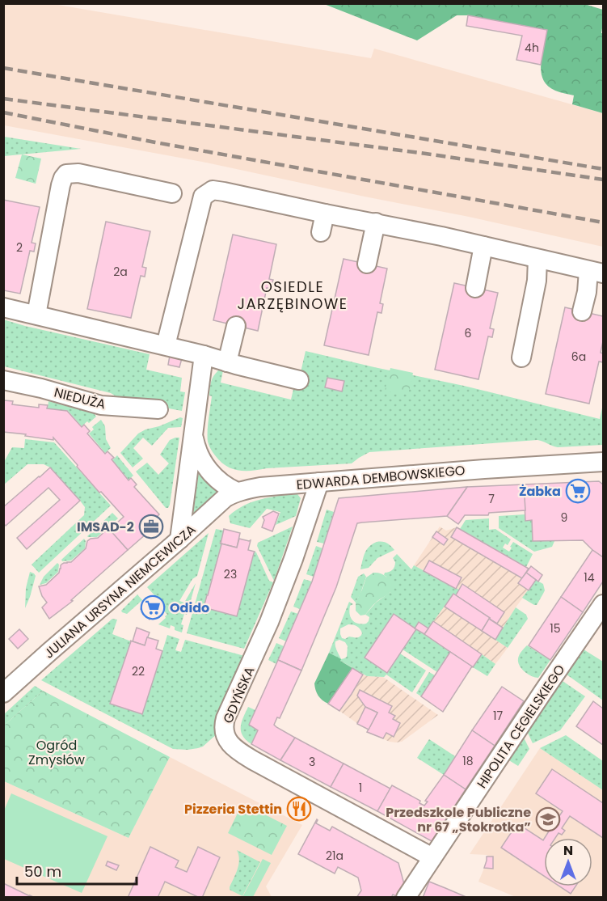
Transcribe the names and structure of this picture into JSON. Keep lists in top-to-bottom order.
{
  "streets": {
    "street": [
      "NIEDUŻA",
      "EDWARDA DEMBOWSKIEGO",
      "JULIANA URSYNA NIEMCEWICZA",
      "GDYŃSKA",
      "HIPOLITA CEGIELSKIEGO"
    ]
  },
  "crossings": [
    ["EDWARDA DEMBOWSKIEGO", "JULIANA URSYNA NIEMCEWICZA"],
    ["EDWARDA DEMBOWSKIEGO", "GDYŃSKA"],
    ["GDYŃSKA", "HIPOLITA CEGIELSKIEGO"]
  ],
  "districts": ["OSIEDLE JARZĘBINOWE"],
  "parks": ["Ogród Zmysłów"],
  "places": {
    "supermarket": ["Żabka", "Odido"],
    "office": ["IMSAD-2"],
    "restaurant": ["Pizzeria Stettin"],
    "school or university": ["Przedszkole Publiczne nr 67 „Stokrotka”"]
  },
  "house_numbers": [
    "4h",
    "2",
    "2a",
    "6",
    "6a",
    "7",
    "9",
    "23",
    "14",
    "15",
    "22",
    "17",
    "18",
    "3",
    "1",
    "21a"
  ],
  "scale_bar": "50 m",
  "north": "top"
}
